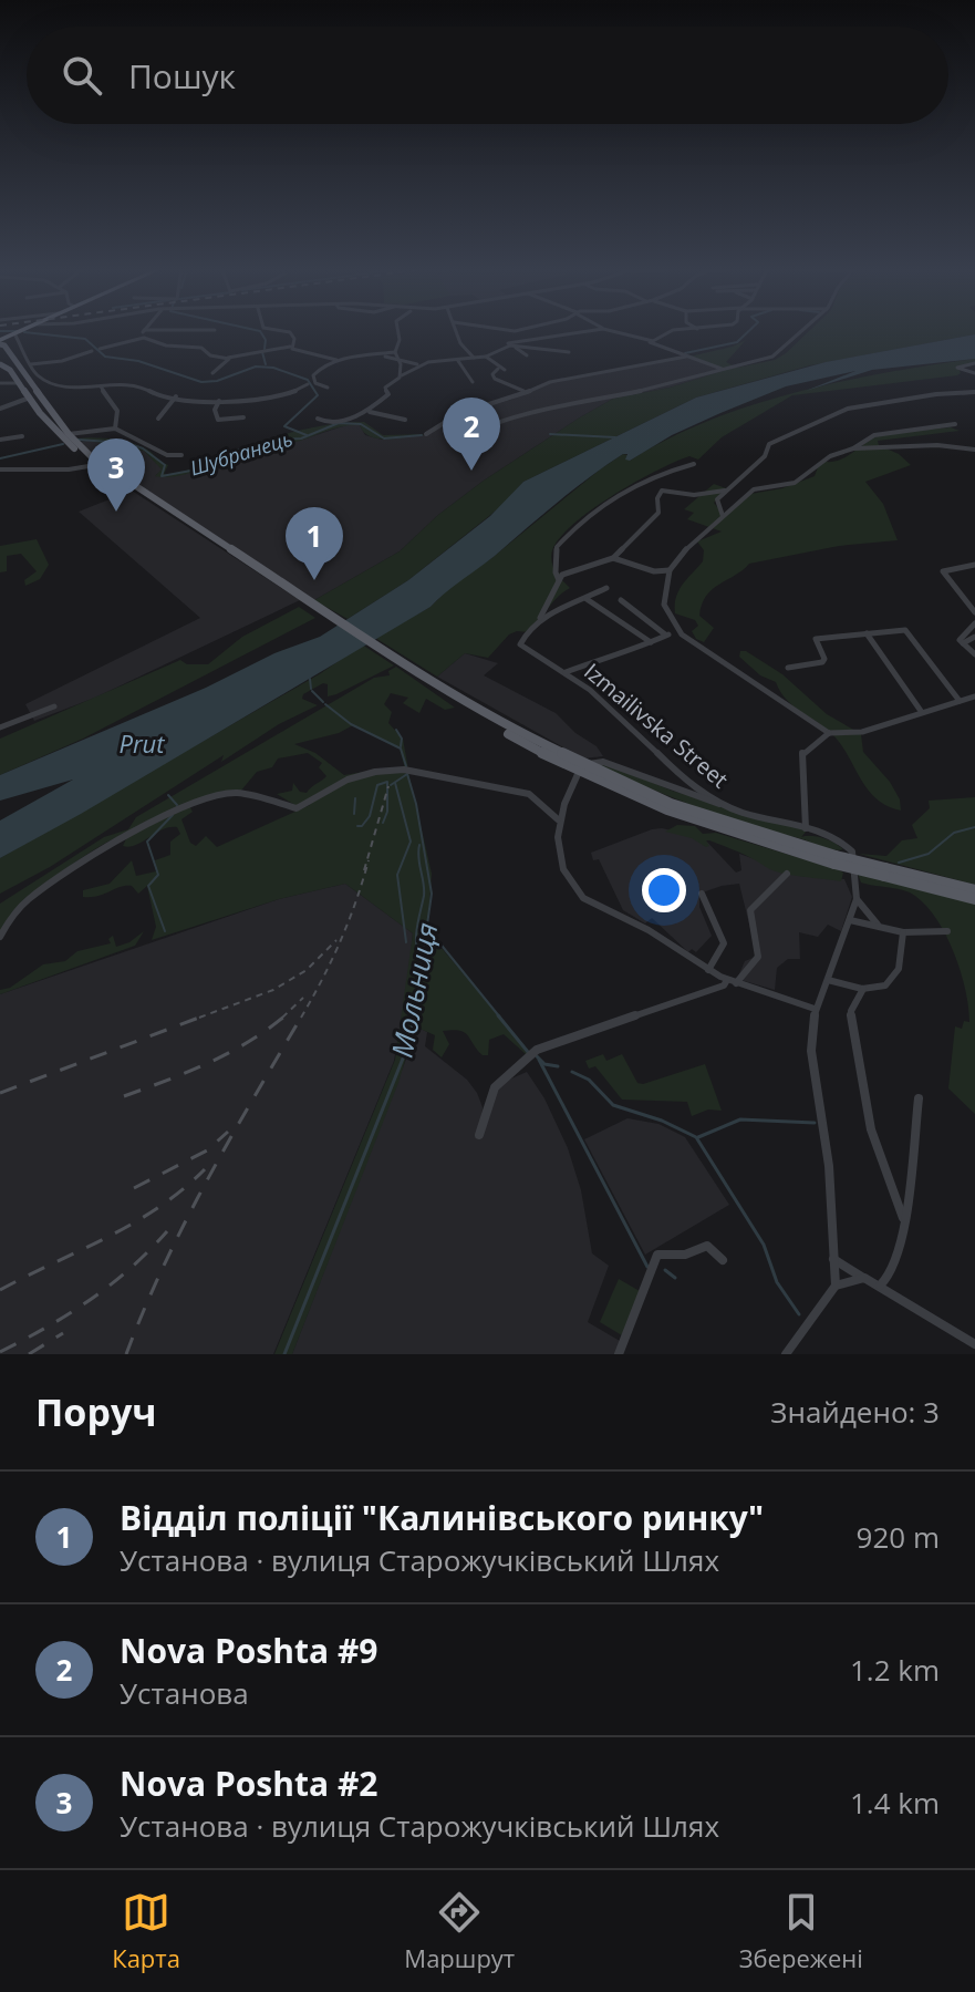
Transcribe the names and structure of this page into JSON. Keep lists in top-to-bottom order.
{
  "streets": {
    "street": ["Izmailivska Street"]
  },
  "water": ["Шубранець", "Prut", "Мольниця"],
  "page": {
    "search": "Пошук",
    "pins": ["2", "3", "1"],
    "heading": ["Поруч", "Знайдено: 3"],
    "list": [
      {
        "mark": "1",
        "name": "Відділ поліції \"Калинівського ринку\"",
        "note": "Установа · вулиця Старожучківський Шлях",
        "value": "920 m"
      },
      {
        "mark": "2",
        "name": "Nova Poshta #9",
        "note": "Установа",
        "value": "1.2 km"
      },
      {
        "mark": "3",
        "name": "Nova Poshta #2",
        "note": "Установа · вулиця Старожучківський Шлях",
        "value": "1.4 km"
      }
    ],
    "nav": ["Карта", "Маршрут", "Збережені"]
  }
}
